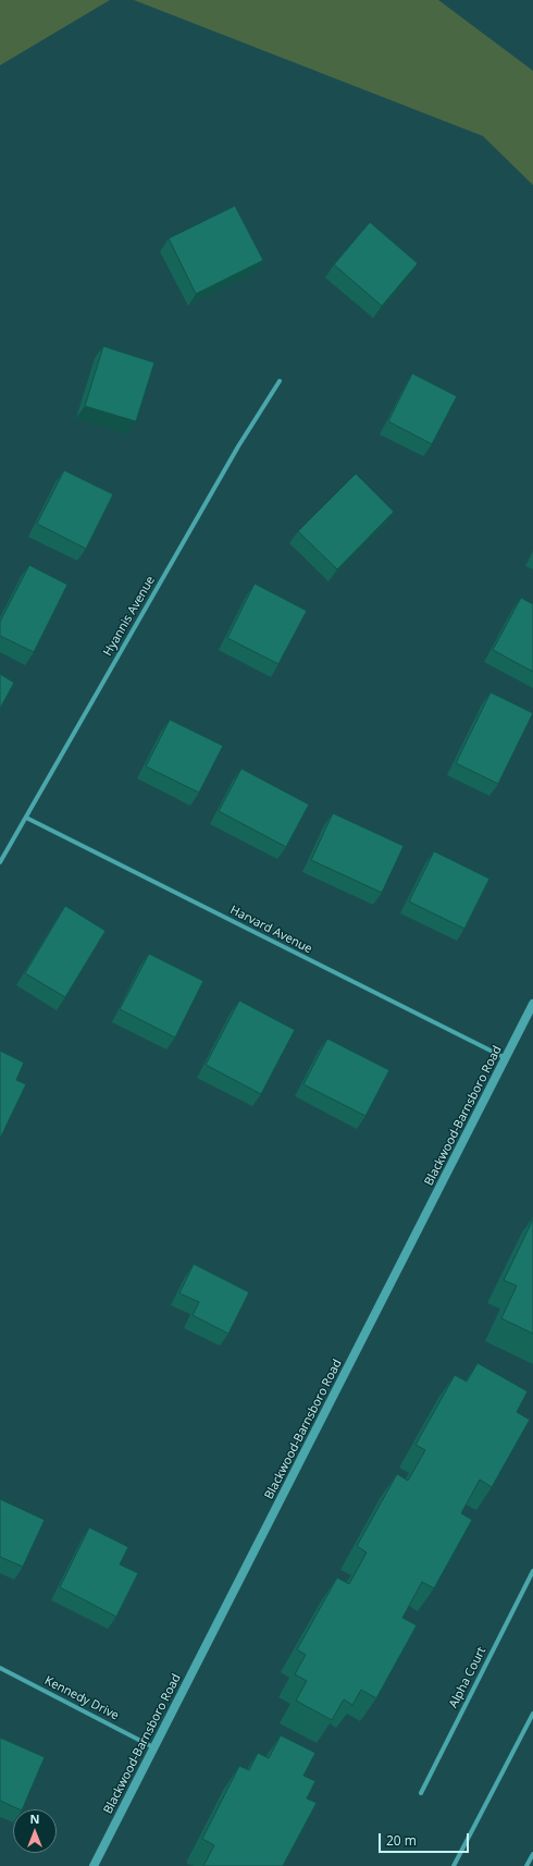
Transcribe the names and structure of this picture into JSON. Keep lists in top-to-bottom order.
{
  "streets": {
    "main road": ["Blackwood-Barnsboro Road"],
    "street": [
      "Hyannis Avenue",
      "Harvard Avenue",
      "Alpha Court",
      "Kennedy Drive"
    ]
  },
  "crossings": [
    ["Hyannis Avenue", "Harvard Avenue"],
    ["Harvard Avenue", "Blackwood-Barnsboro Road"],
    ["Blackwood-Barnsboro Road", "Kennedy Drive"]
  ],
  "scale_bar": "20 m",
  "north": "top"
}
